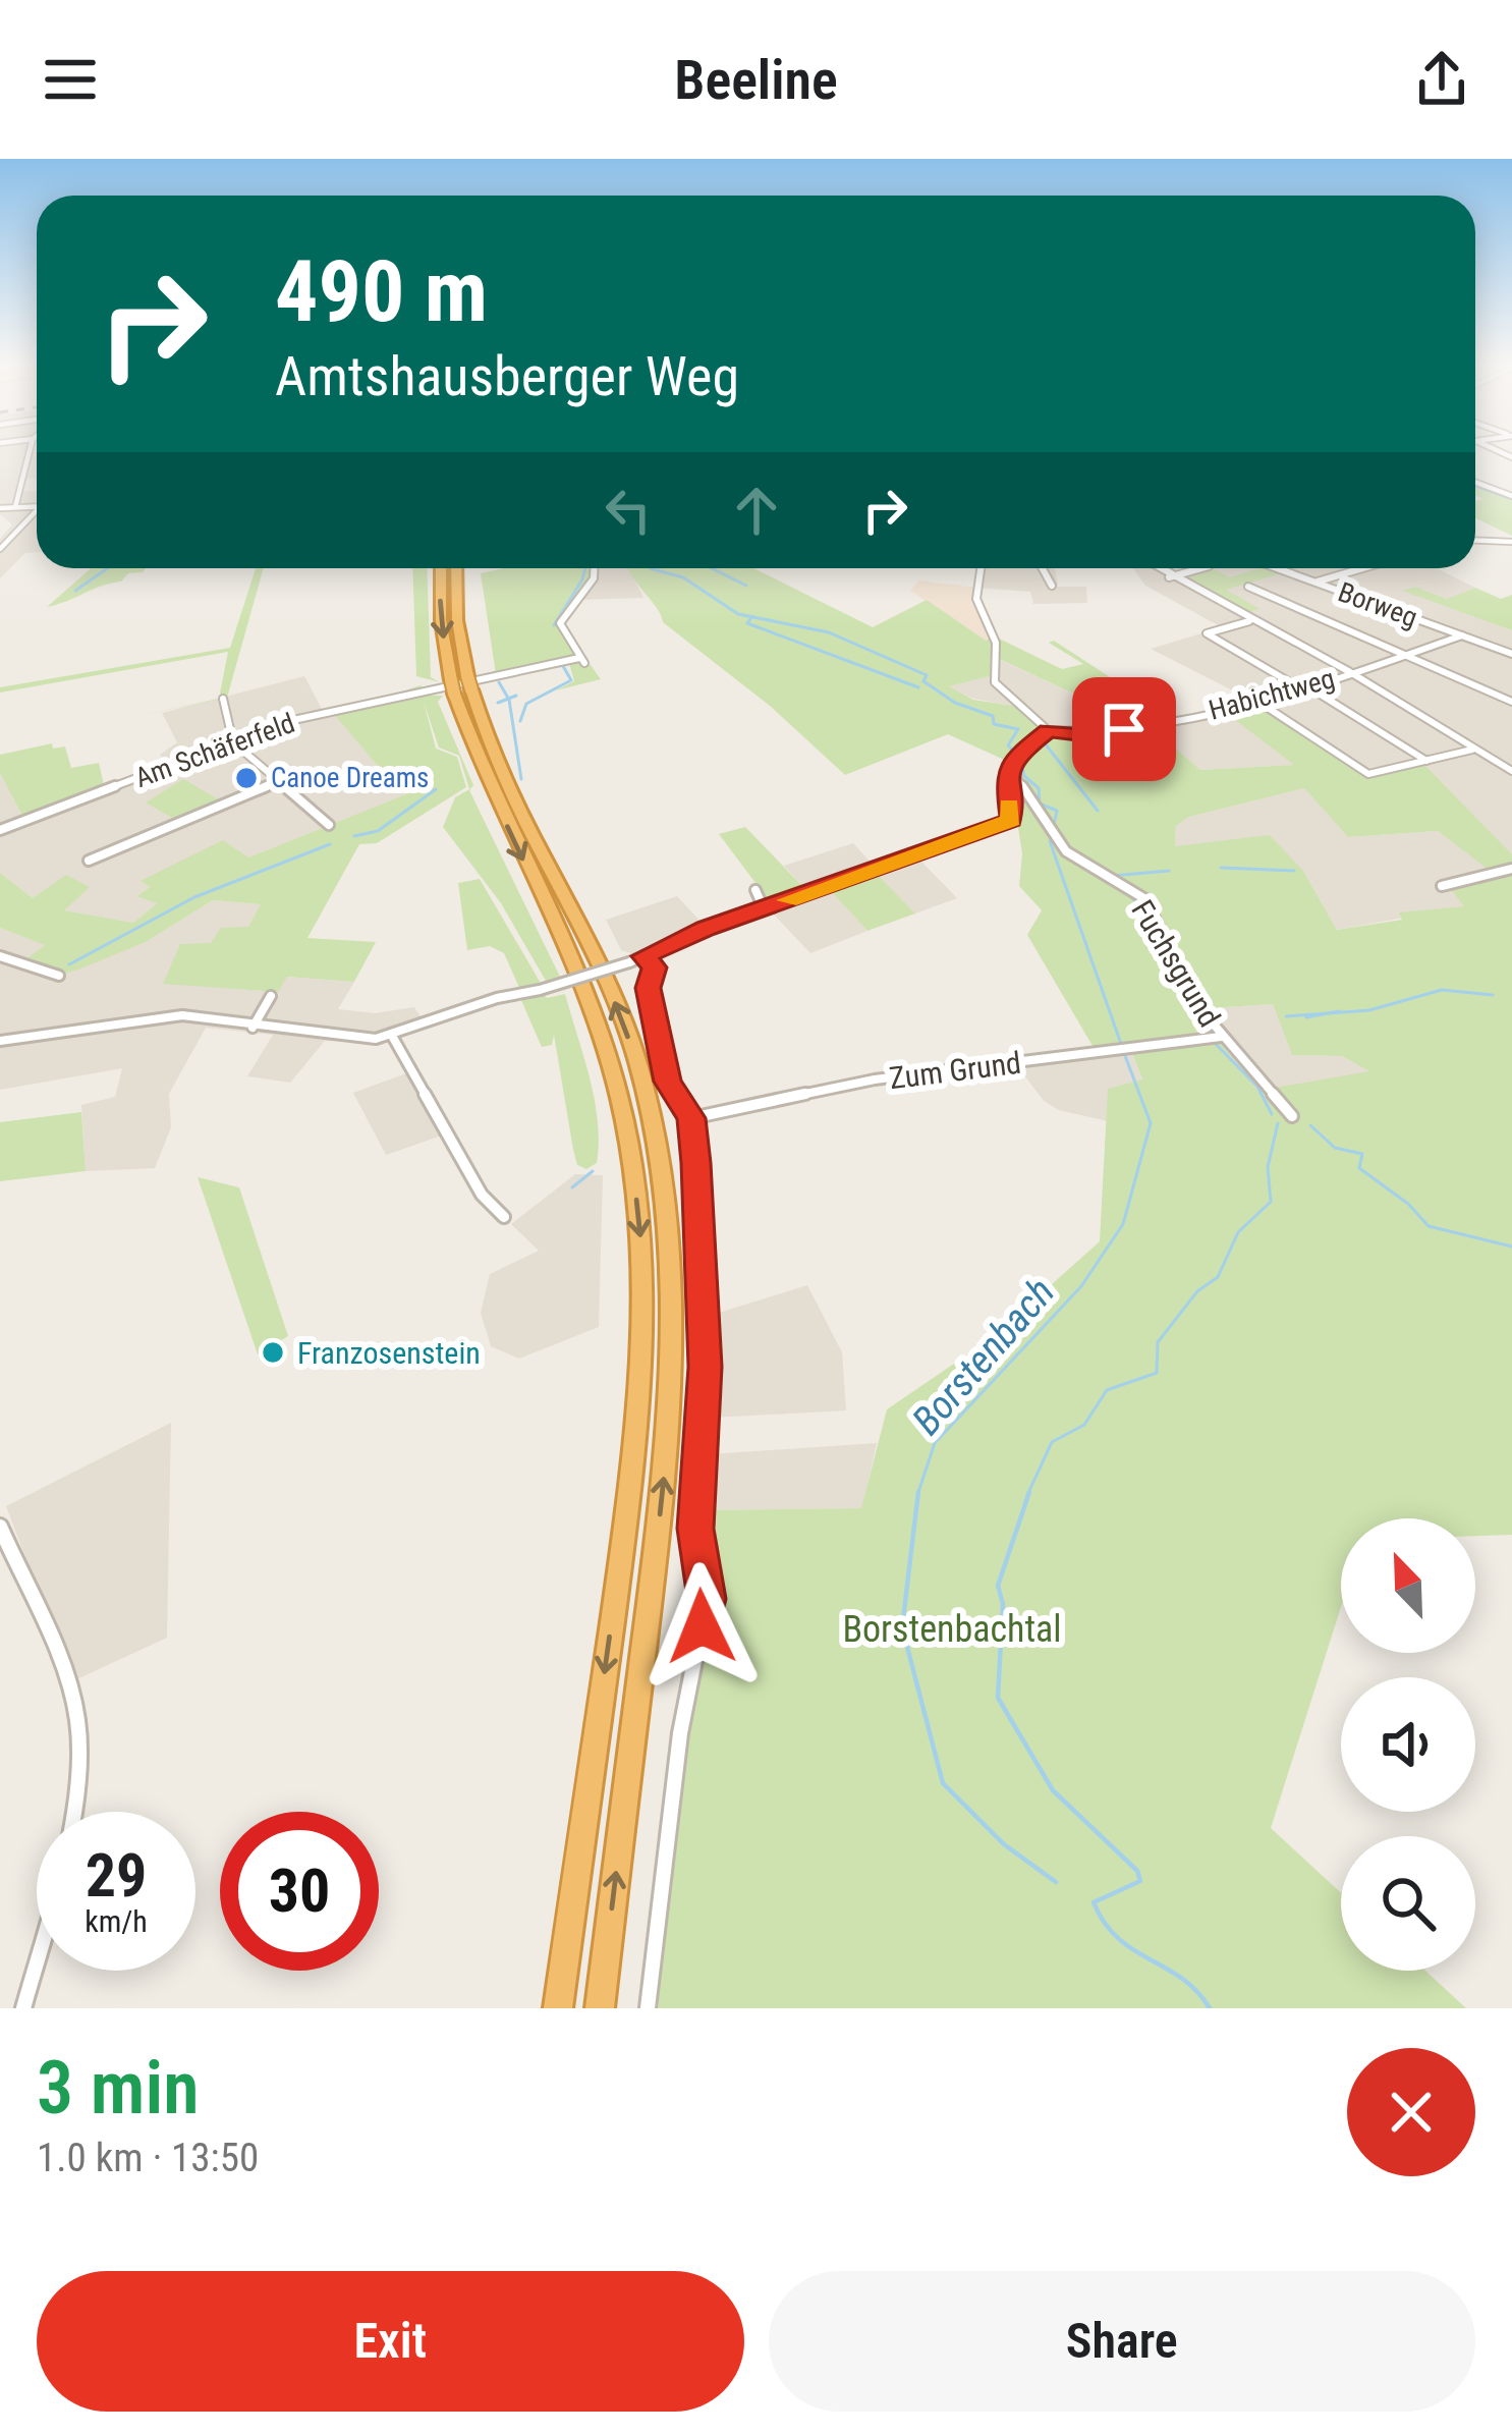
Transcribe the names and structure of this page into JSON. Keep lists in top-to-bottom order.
{
  "streets": {
    "street": [
      "Borweg",
      "Habichtweg",
      "Am Schäferfeld",
      "Fuchsgrund",
      "Zum Grund"
    ]
  },
  "crossings": [
    ["Borweg", "Habichtweg"],
    ["Fuchsgrund", "Zum Grund"]
  ],
  "water": ["Borstenbach"],
  "parks": ["Borstenbachtal"],
  "places": ["Canoe Dreams", "Franzosenstein"],
  "north": "top left",
  "page": {
    "header": "Beeline",
    "turn": ["490 m", "Amtshausberger Weg"],
    "speed": "29 km/h",
    "limit": "30",
    "heading": ["3 min", "1.0 km · 13:50"],
    "buttons": ["Exit", "Share"]
  }
}
